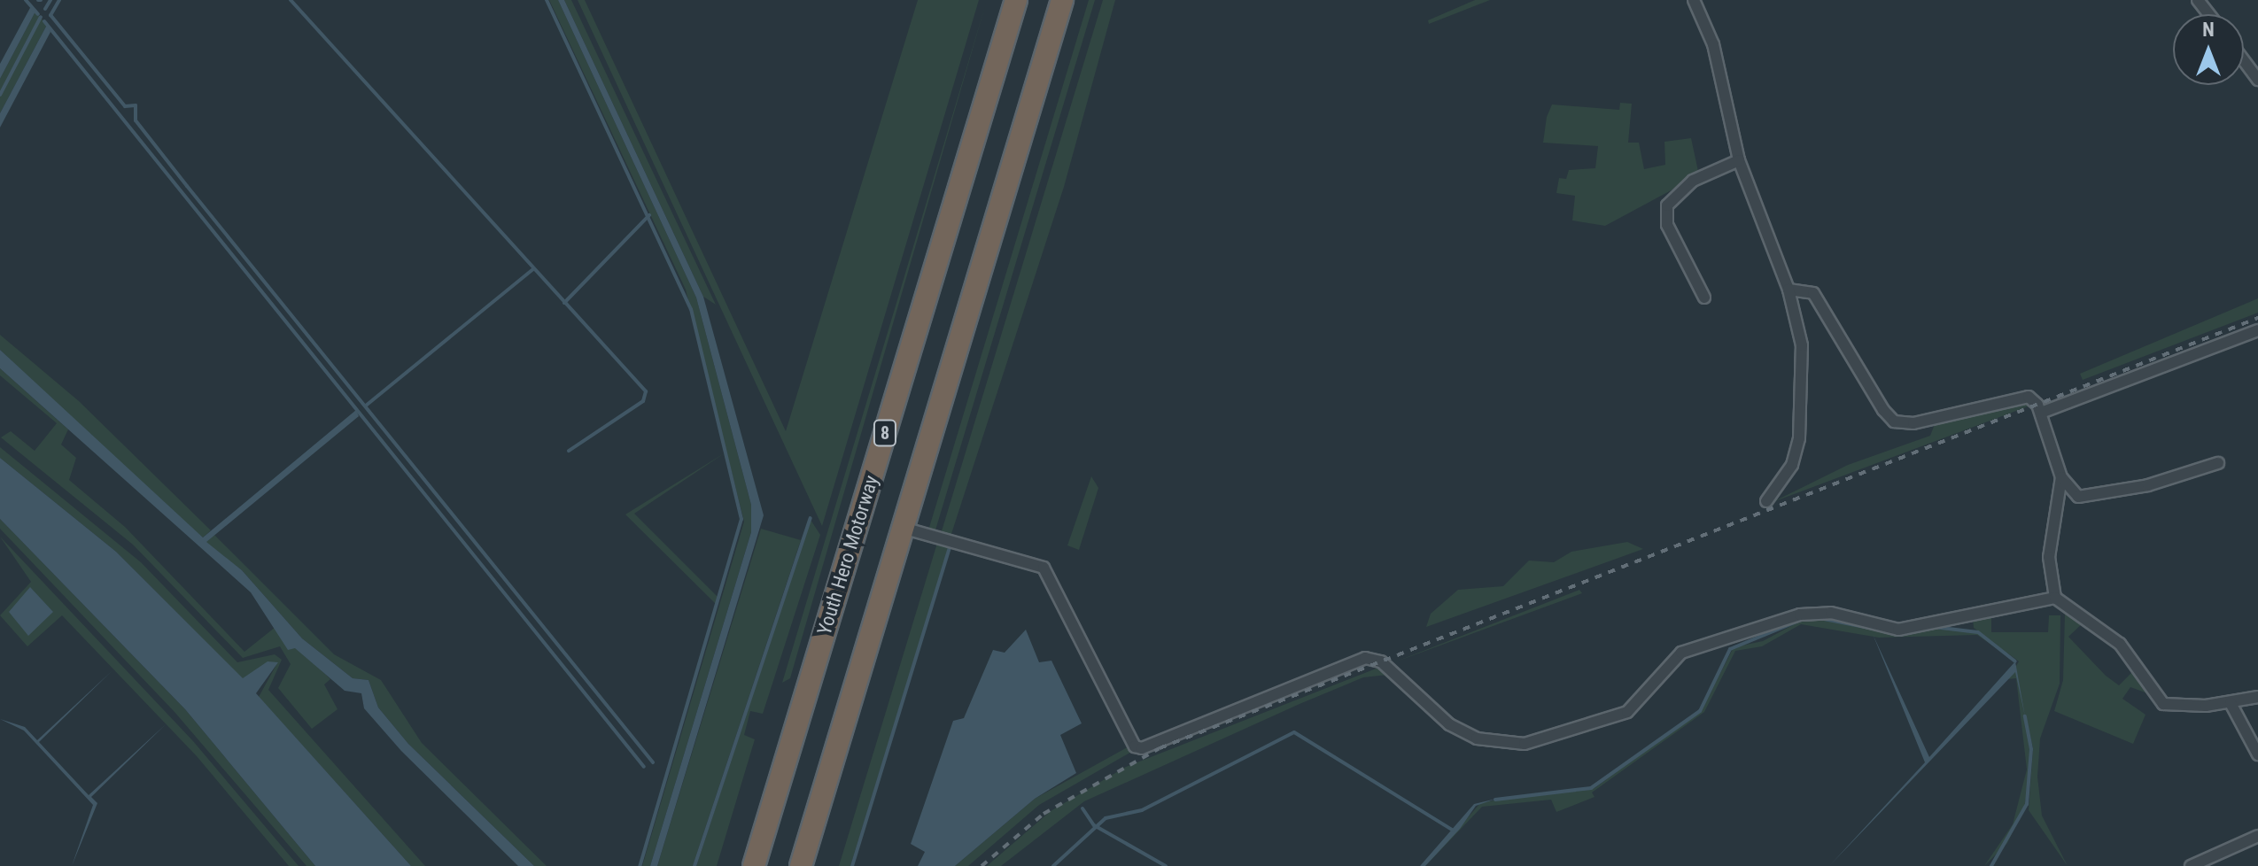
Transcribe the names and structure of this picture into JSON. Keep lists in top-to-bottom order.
{
  "streets": {
    "highway": ["8", "Youth Hero Motorway"]
  },
  "north": "top"
}
